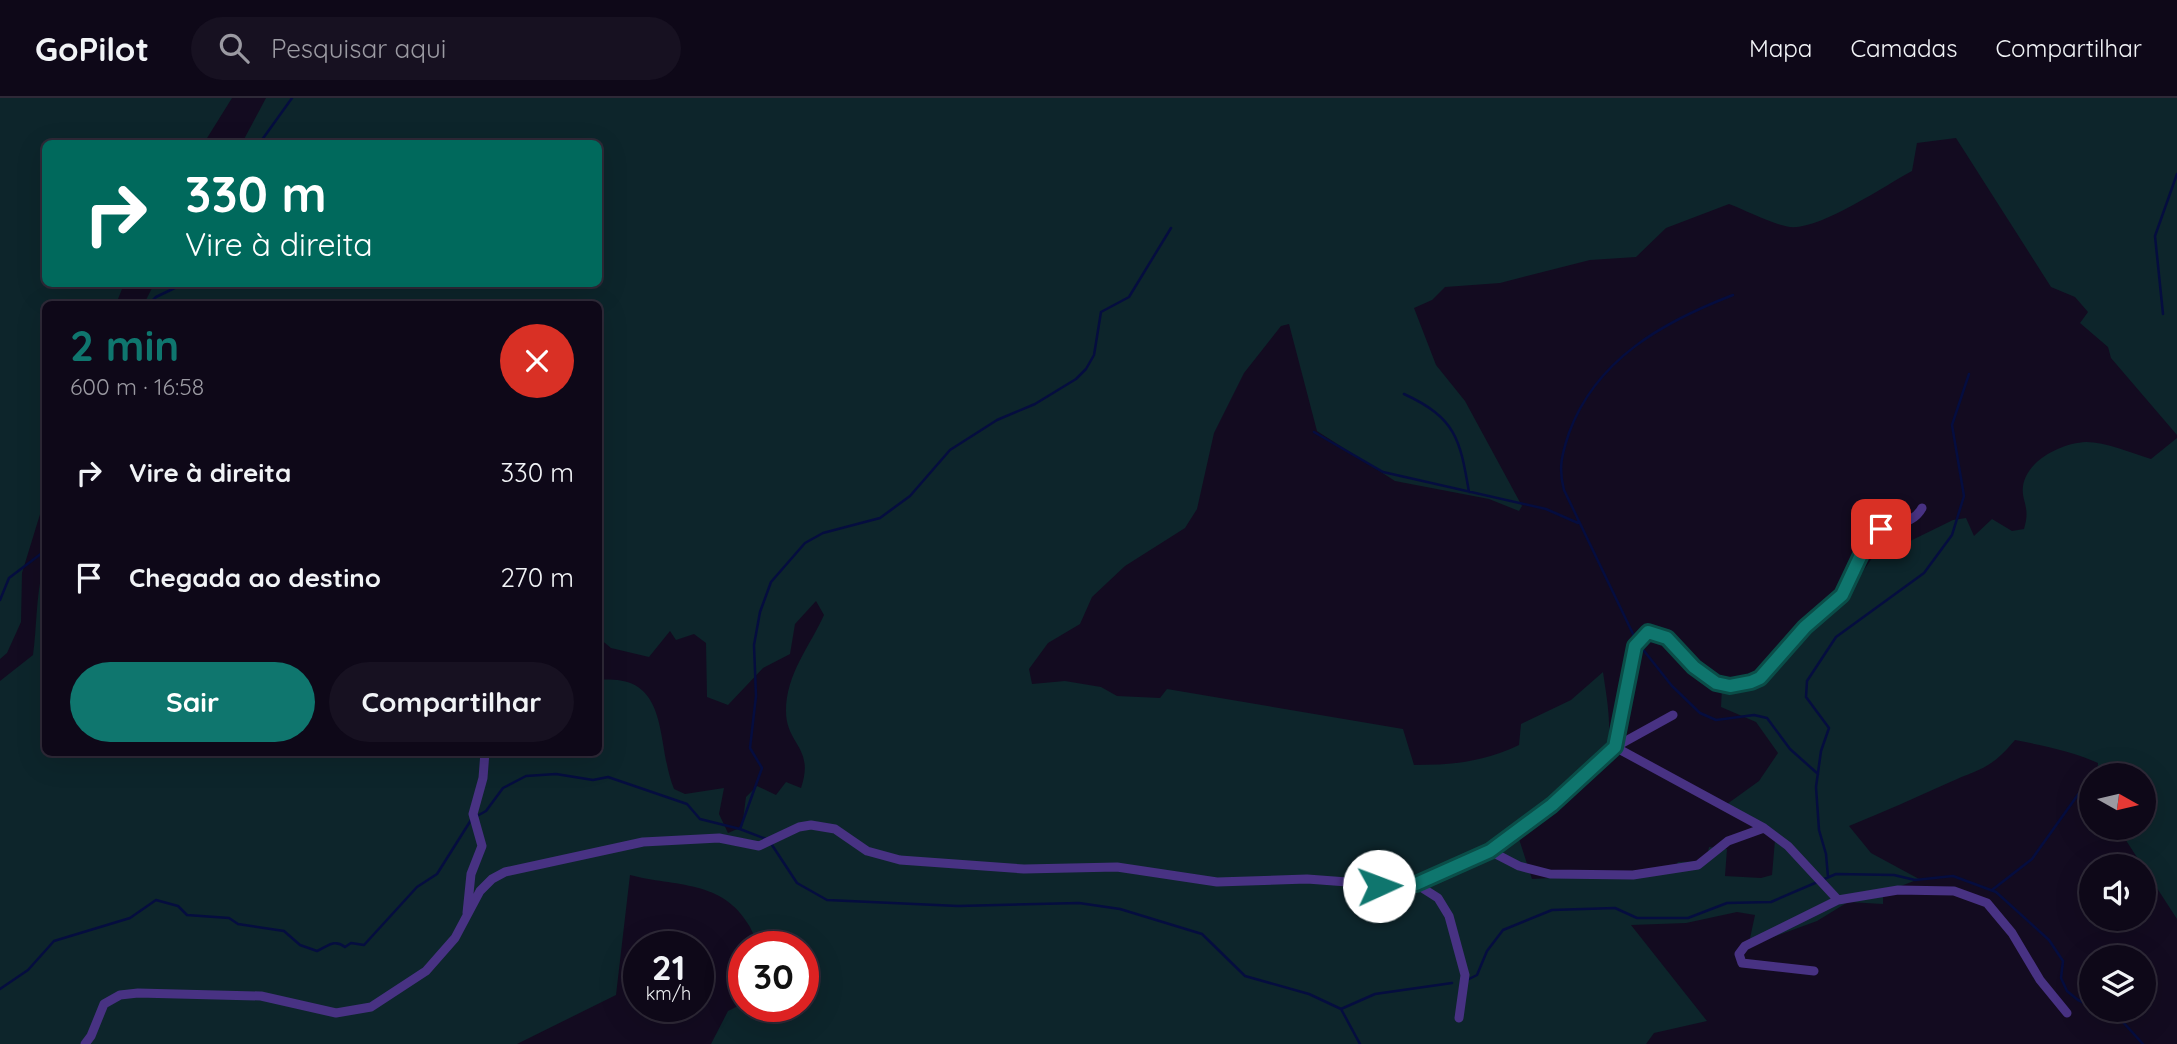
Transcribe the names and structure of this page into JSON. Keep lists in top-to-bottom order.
{
  "north": "right",
  "page": {
    "header": "GoPilot",
    "search": "Pesquisar aqui",
    "nav": ["Mapa", "Camadas", "Compartilhar"],
    "turn": ["330 m", "Vire à direita"],
    "heading": ["2 min", "600 m · 16:58"],
    "list": [
      {
        "name": "Vire à direita",
        "value": "330 m"
      },
      {
        "name": "Chegada ao destino",
        "value": "270 m"
      }
    ],
    "buttons": ["Sair", "Compartilhar"],
    "speed": "21 km/h",
    "limit": "30"
  }
}
